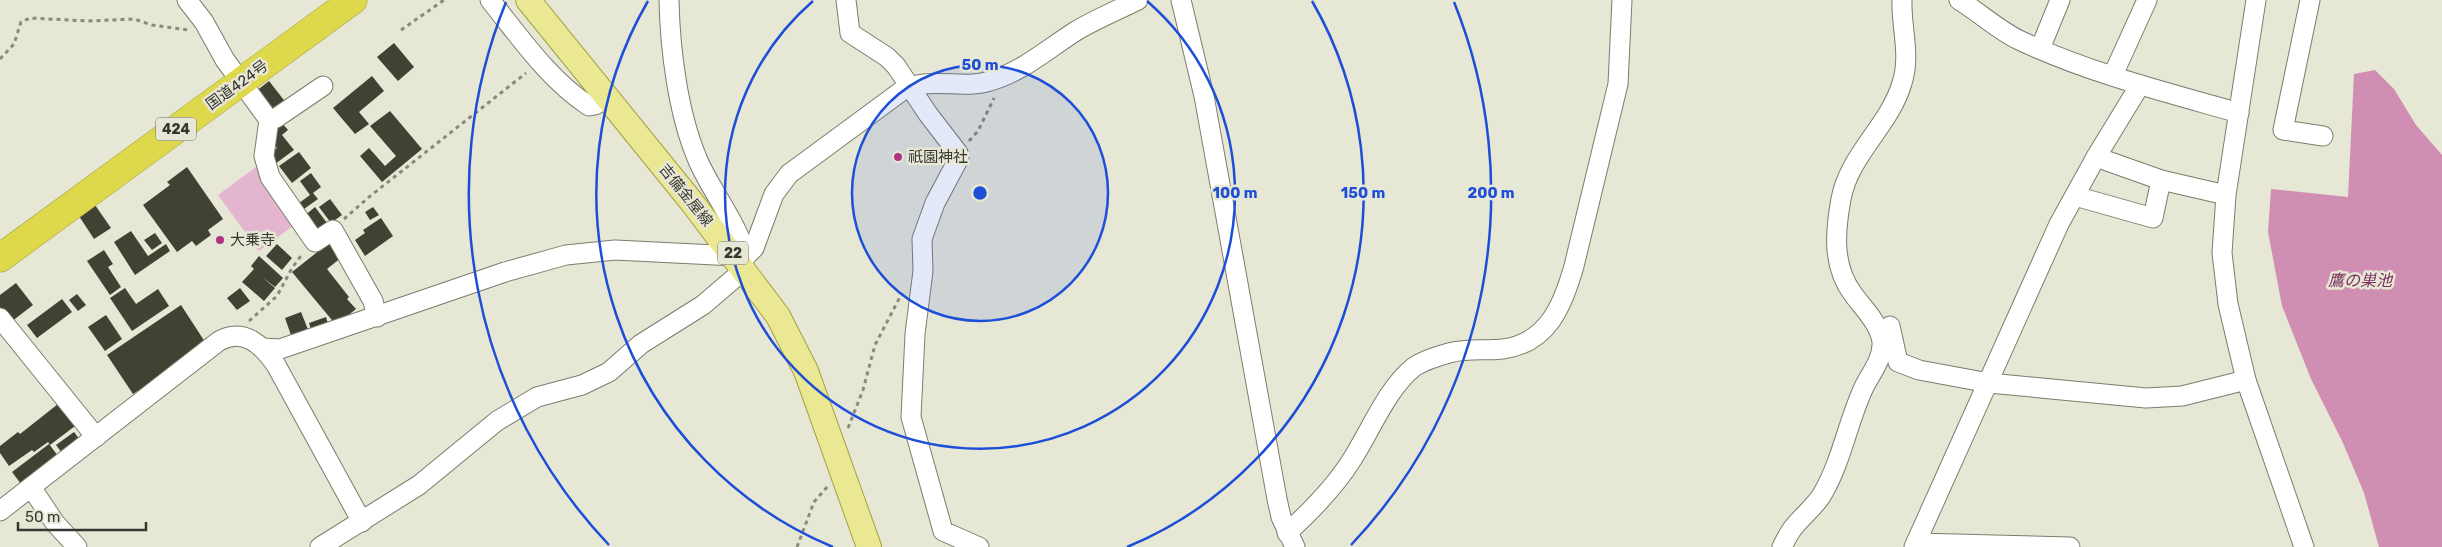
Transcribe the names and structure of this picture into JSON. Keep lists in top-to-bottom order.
{
  "streets": {
    "highway": ["国道424号", "424"],
    "main road": ["吉備金屋線", "22"]
  },
  "water": ["鷹の巣池"],
  "places": ["祇園神社", "大乗寺"],
  "scale_bar": "50 m",
  "rings": [
    "50 m",
    "100 m",
    "150 m",
    "200 m"
  ]
}
